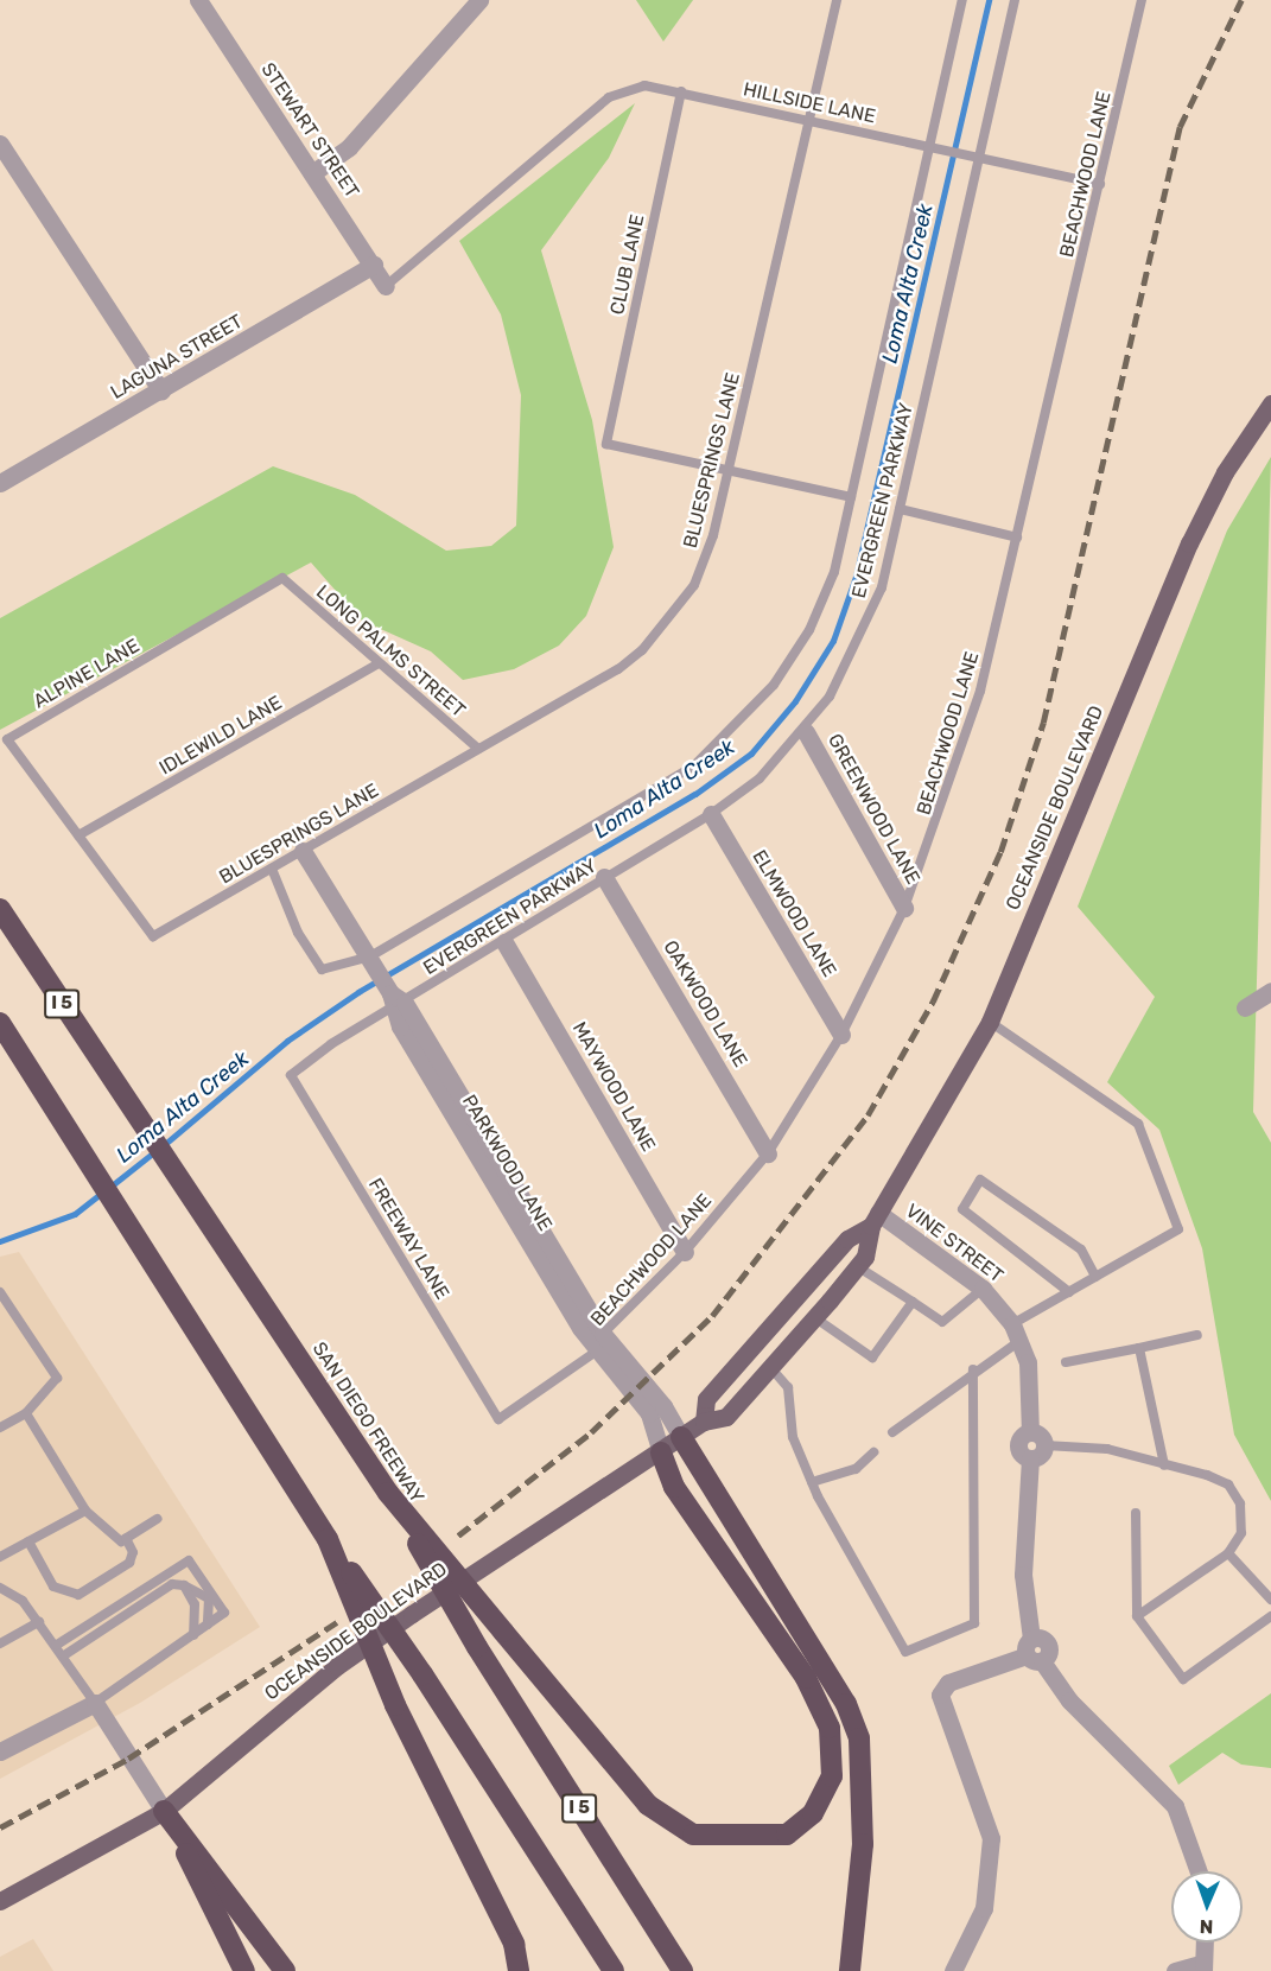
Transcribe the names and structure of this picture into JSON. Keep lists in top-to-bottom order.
{
  "streets": {
    "highway": ["I 5", "SAN DIEGO FREEWAY"],
    "main road": ["OCEANSIDE BOULEVARD"],
    "street": [
      "STEWART STREET",
      "LAGUNA STREET",
      "GREENWOOD LANE",
      "ELMWOOD LANE",
      "OAKWOOD LANE",
      "MAYWOOD LANE",
      "PARKWOOD LANE",
      "VINE STREET"
    ],
    "lane": [
      "HILLSIDE LANE",
      "BEACHWOOD LANE",
      "CLUB LANE",
      "BLUESPRINGS LANE",
      "EVERGREEN PARKWAY",
      "LONG PALMS STREET",
      "ALPINE LANE",
      "IDLEWILD LANE",
      "FREEWAY LANE"
    ]
  },
  "crossings": [
    ["HILLSIDE LANE", "STEWART STREET"],
    ["HILLSIDE LANE", "CLUB LANE"],
    ["HILLSIDE LANE", "BLUESPRINGS LANE"],
    ["HILLSIDE LANE", "EVERGREEN PARKWAY"],
    ["STEWART STREET", "LAGUNA STREET"],
    ["BEACHWOOD LANE", "GREENWOOD LANE"],
    ["BEACHWOOD LANE", "ELMWOOD LANE"],
    ["BEACHWOOD LANE", "OAKWOOD LANE"],
    ["BEACHWOOD LANE", "MAYWOOD LANE"],
    ["BEACHWOOD LANE", "PARKWOOD LANE"],
    ["BEACHWOOD LANE", "FREEWAY LANE"],
    ["CLUB LANE", "BLUESPRINGS LANE"],
    ["BLUESPRINGS LANE", "EVERGREEN PARKWAY"],
    ["BLUESPRINGS LANE", "LONG PALMS STREET"],
    ["BLUESPRINGS LANE", "ALPINE LANE"],
    ["BLUESPRINGS LANE", "PARKWOOD LANE"],
    ["EVERGREEN PARKWAY", "GREENWOOD LANE"],
    ["EVERGREEN PARKWAY", "ELMWOOD LANE"],
    ["EVERGREEN PARKWAY", "OAKWOOD LANE"],
    ["EVERGREEN PARKWAY", "MAYWOOD LANE"],
    ["EVERGREEN PARKWAY", "PARKWOOD LANE"],
    ["EVERGREEN PARKWAY", "FREEWAY LANE"],
    ["LONG PALMS STREET", "ALPINE LANE"],
    ["LONG PALMS STREET", "IDLEWILD LANE"],
    ["ALPINE LANE", "IDLEWILD LANE"],
    ["OCEANSIDE BOULEVARD", "PARKWOOD LANE"],
    ["OCEANSIDE BOULEVARD", "VINE STREET"]
  ],
  "water": ["Loma Alta Creek"],
  "north": "bottom"
}
